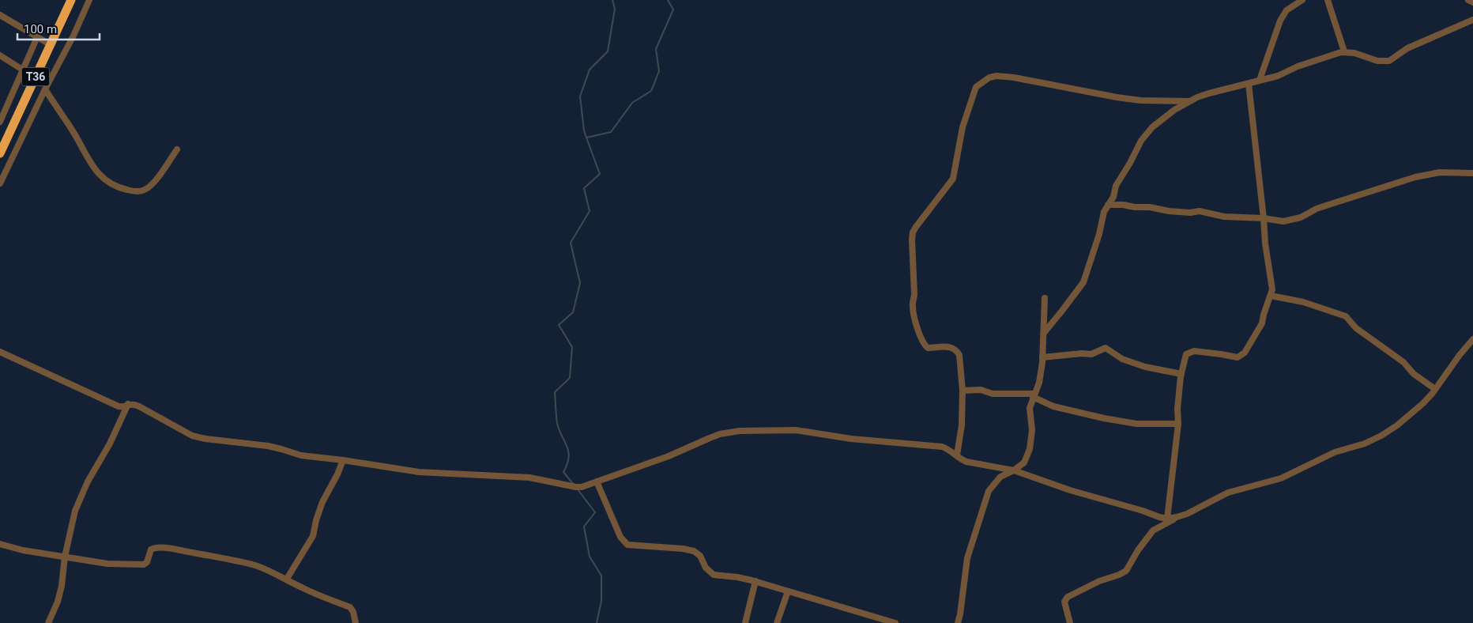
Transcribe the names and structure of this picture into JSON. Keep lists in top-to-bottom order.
{
  "streets": {
    "highway": ["T36"]
  },
  "scale_bar": "100 m"
}
